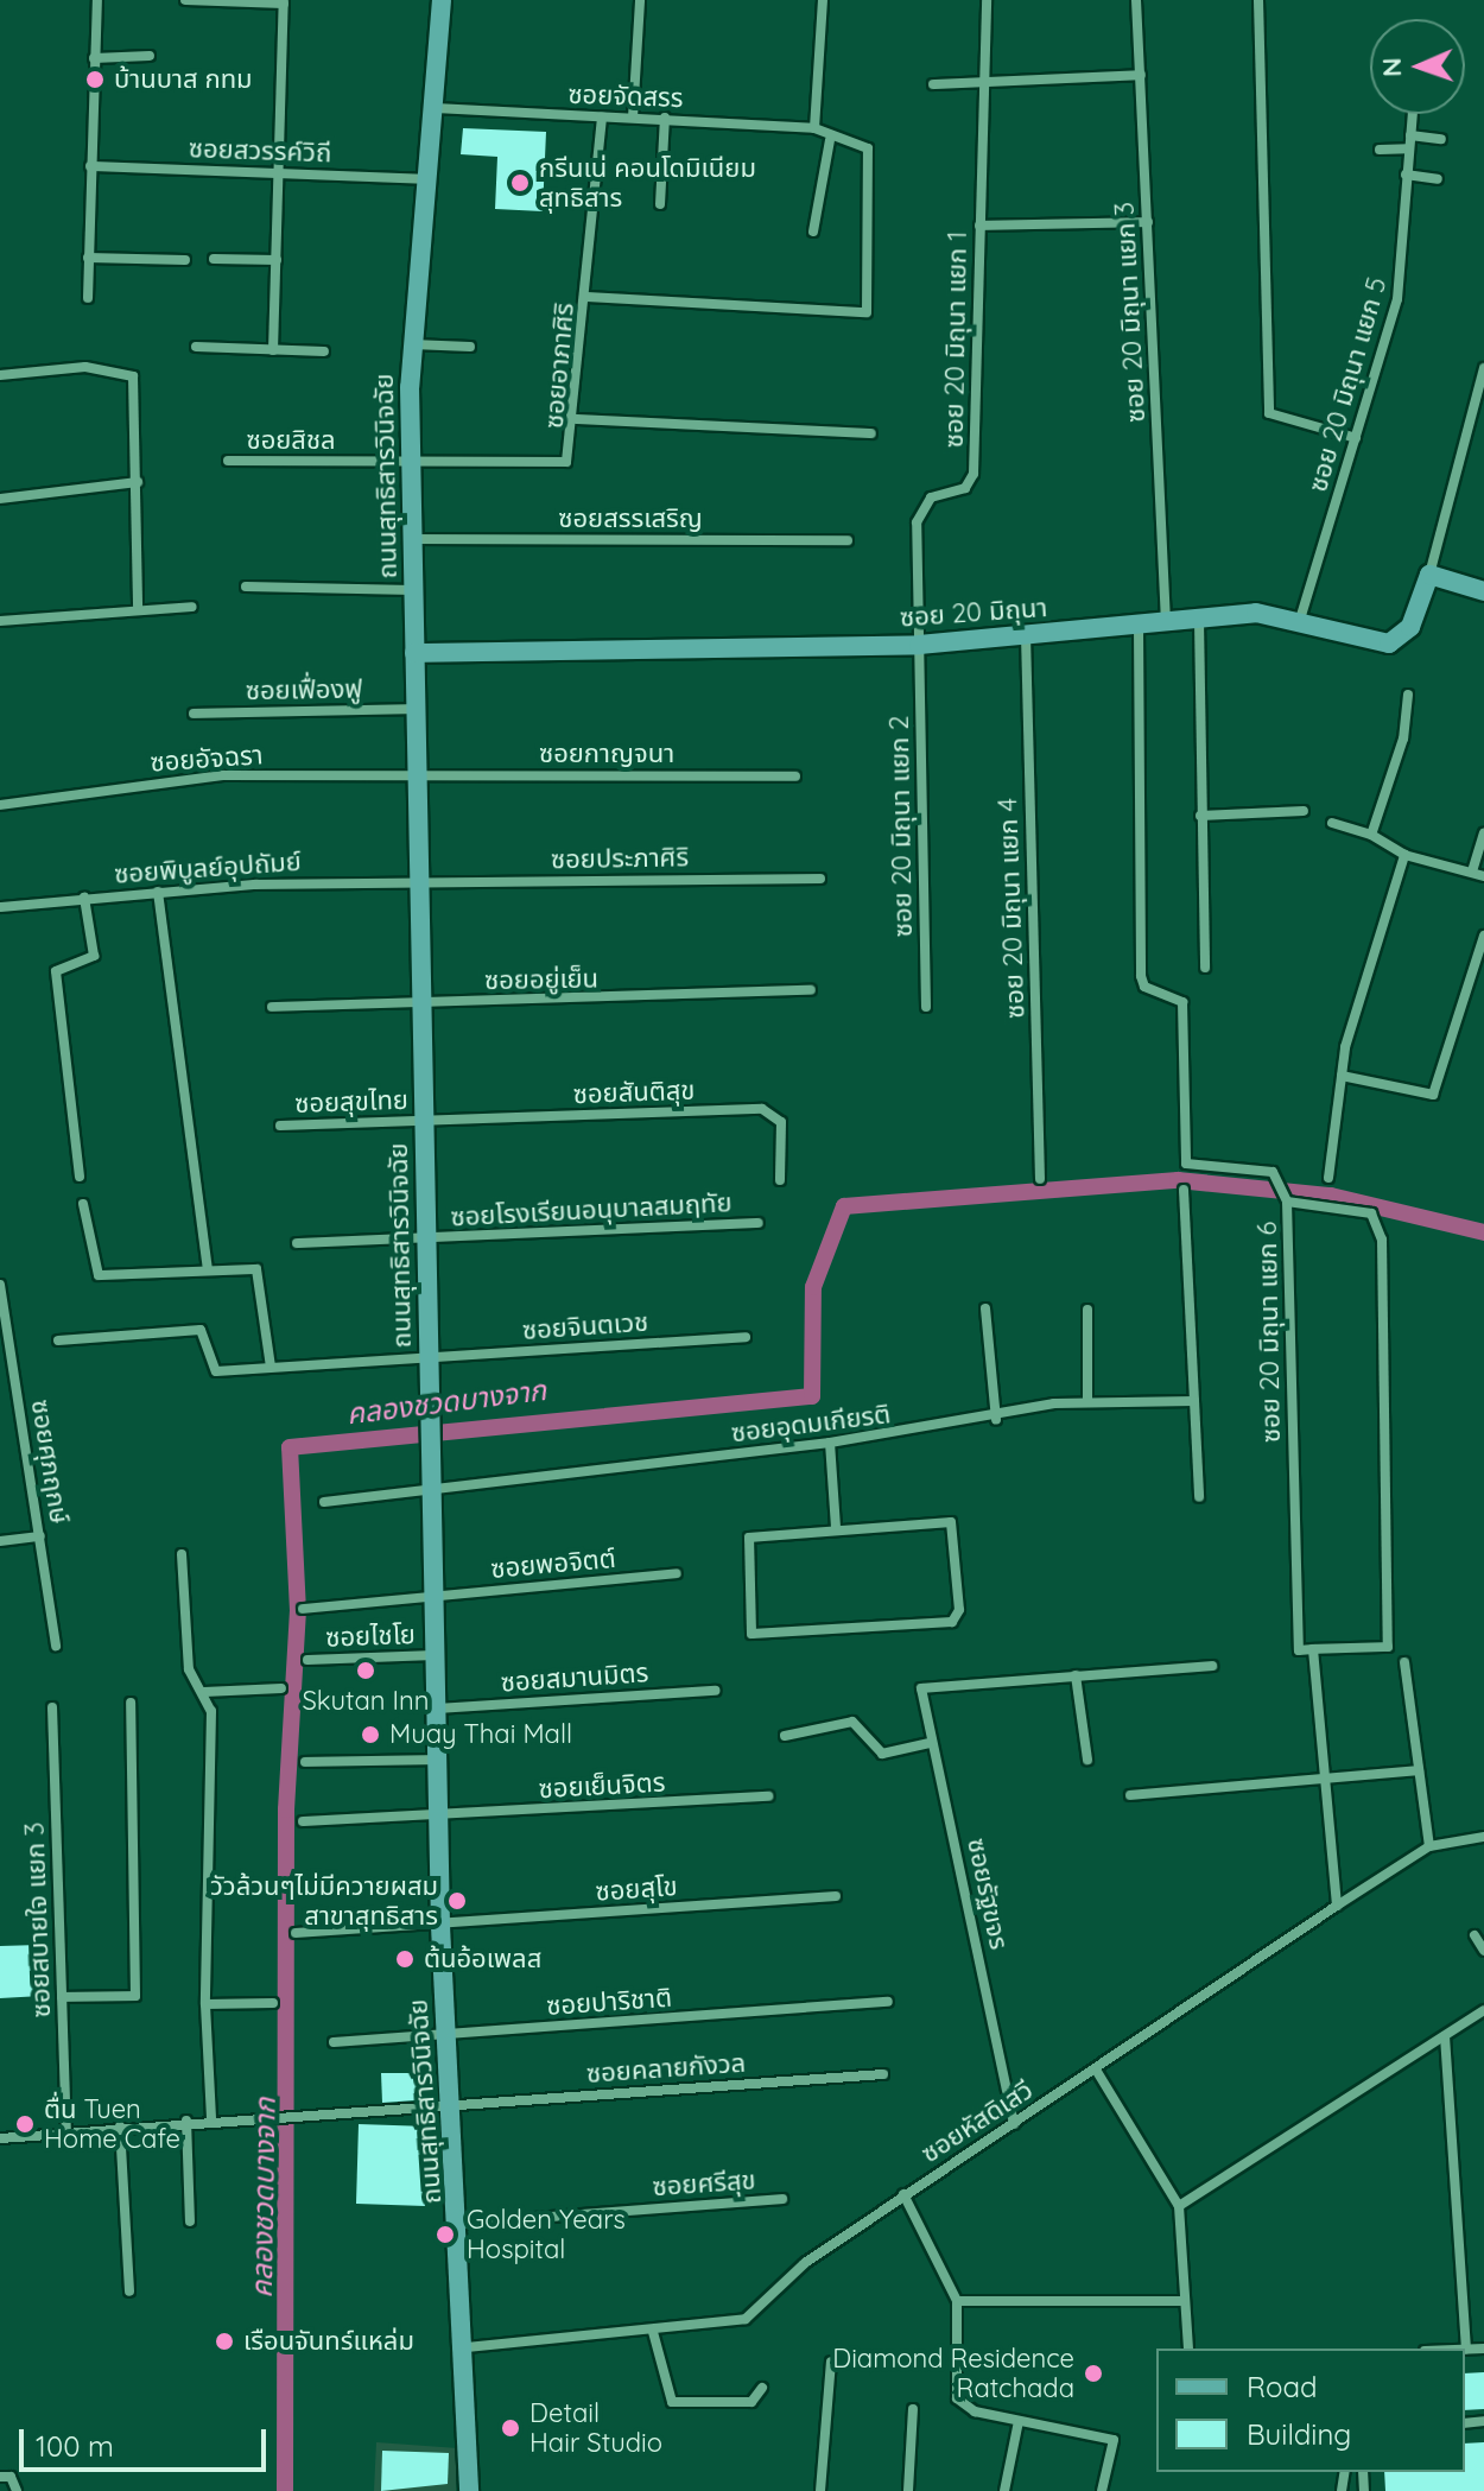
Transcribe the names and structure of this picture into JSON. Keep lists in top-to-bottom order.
{
  "streets": {
    "street": [
      "ซอยจัดสรร",
      "ซอยสวรรค์วิถี",
      "ซอย 20 มิถุนา แยก 3",
      "ซอย 20 มิถุนา แยก 1",
      "ซอยอาภาศิริ",
      "ซอย 20 มิถุนา แยก 5",
      "ซอยสิชล",
      "ถนนสุทธิสารวินิจฉัย",
      "ซอยสรรเสริญ",
      "ซอย 20 มิถุนา",
      "ซอยเฟื่องฟู",
      "ซอยกาญจนา",
      "ซอยอัจฉรา",
      "ซอย 20 มิถุนา แยก 2",
      "ซอยประภาศิริ",
      "ซอยพิบูลย์อุปถัมย์",
      "ซอย 20 มิถุนา แยก 4",
      "ซอยอยู่เย็น",
      "ซอยสันติสุข",
      "ซอยสุขไทย",
      "ซอยโรงเรียนอนุบาลสมฤทัย",
      "ซอยจินตเวช",
      "ซอย 20 มิถุนา แยก 6",
      "ซอยอุดมเกียรติ",
      "ซอยศุภฤกษ์",
      "ซอยพอจิตต์",
      "ซอยไชโย",
      "ซอยสมานมิตร",
      "ซอยเย็นจิตร",
      "ซอยสุโข",
      "ซอยรัฐขจร",
      "ซอยสบายใจ แยก 3",
      "ซอยปาริชาติ",
      "ซอยคลายกังวล",
      "ซอยหัสดิเสวี",
      "ซอยศรีสุข"
    ]
  },
  "crossings": [
    ["ซอยจัดสรร", "ซอยอาภาศิริ"],
    ["ซอยจัดสรร", "ถนนสุทธิสารวินิจฉัย"],
    ["ซอยสวรรค์วิถี", "ถนนสุทธิสารวินิจฉัย"],
    ["ซอย 20 มิถุนา แยก 3", "ซอย 20 มิถุนา"],
    ["ซอย 20 มิถุนา แยก 1", "ซอย 20 มิถุนา"],
    ["ซอย 20 มิถุนา แยก 1", "ซอย 20 มิถุนา แยก 2"],
    ["ซอยอาภาศิริ", "ซอยสิชล"],
    ["ซอยอาภาศิริ", "ถนนสุทธิสารวินิจฉัย"],
    ["ซอย 20 มิถุนา แยก 5", "ซอย 20 มิถุนา"],
    ["ซอยสิชล", "ถนนสุทธิสารวินิจฉัย"],
    ["ถนนสุทธิสารวินิจฉัย", "ซอยสรรเสริญ"],
    ["ถนนสุทธิสารวินิจฉัย", "ซอย 20 มิถุนา"],
    ["ถนนสุทธิสารวินิจฉัย", "ซอยเฟื่องฟู"],
    ["ถนนสุทธิสารวินิจฉัย", "ซอยกาญจนา"],
    ["ถนนสุทธิสารวินิจฉัย", "ซอยอัจฉรา"],
    ["ถนนสุทธิสารวินิจฉัย", "ซอยประภาศิริ"],
    ["ถนนสุทธิสารวินิจฉัย", "ซอยพิบูลย์อุปถัมย์"],
    ["ถนนสุทธิสารวินิจฉัย", "ซอยอยู่เย็น"],
    ["ถนนสุทธิสารวินิจฉัย", "ซอยสันติสุข"],
    ["ถนนสุทธิสารวินิจฉัย", "ซอยสุขไทย"],
    ["ถนนสุทธิสารวินิจฉัย", "ซอยโรงเรียนอนุบาลสมฤทัย"],
    ["ถนนสุทธิสารวินิจฉัย", "ซอยจินตเวช"],
    ["ถนนสุทธิสารวินิจฉัย", "ซอยอุดมเกียรติ"],
    ["ถนนสุทธิสารวินิจฉัย", "ซอยพอจิตต์"],
    ["ถนนสุทธิสารวินิจฉัย", "ซอยไชโย"],
    ["ถนนสุทธิสารวินิจฉัย", "ซอยสมานมิตร"],
    ["ถนนสุทธิสารวินิจฉัย", "ซอยเย็นจิตร"],
    ["ถนนสุทธิสารวินิจฉัย", "ซอยสุโข"],
    ["ถนนสุทธิสารวินิจฉัย", "ซอยปาริชาติ"],
    ["ถนนสุทธิสารวินิจฉัย", "ซอยคลายกังวล"],
    ["ถนนสุทธิสารวินิจฉัย", "ซอยหัสดิเสวี"],
    ["ถนนสุทธิสารวินิจฉัย", "ซอยศรีสุข"],
    ["ซอย 20 มิถุนา", "ซอย 20 มิถุนา แยก 2"],
    ["ซอย 20 มิถุนา", "ซอย 20 มิถุนา แยก 4"],
    ["ซอย 20 มิถุนา", "ซอย 20 มิถุนา แยก 6"],
    ["ซอยกาญจนา", "ซอยอัจฉรา"],
    ["ซอยประภาศิริ", "ซอยพิบูลย์อุปถัมย์"],
    ["ซอยสันติสุข", "ซอยสุขไทย"],
    ["ซอย 20 มิถุนา แยก 6", "ซอยหัสดิเสวี"],
    ["ซอยรัฐขจร", "ซอยหัสดิเสวี"]
  ],
  "water": ["คลองชวดบางจาก"],
  "places": [
    "บ้านบาส กทม",
    "กรีนเน่ คอนโดมิเนียม สุทธิสาร",
    "Skutan Inn",
    "Muay Thai Mall",
    "วัวล้วนๆไม่มีควายผสม สาขาสุทธิสาร",
    "ต้นอ้อเพลส",
    "ตื่น Tuen Home Cafe",
    "Golden Years Hospital",
    "เรือนจันทร์แหล่ม",
    "Diamond Residence Ratchada",
    "Detail Hair Studio"
  ],
  "legend": ["Road", "Building"],
  "scale_bar": "100 m",
  "north": "left"
}
